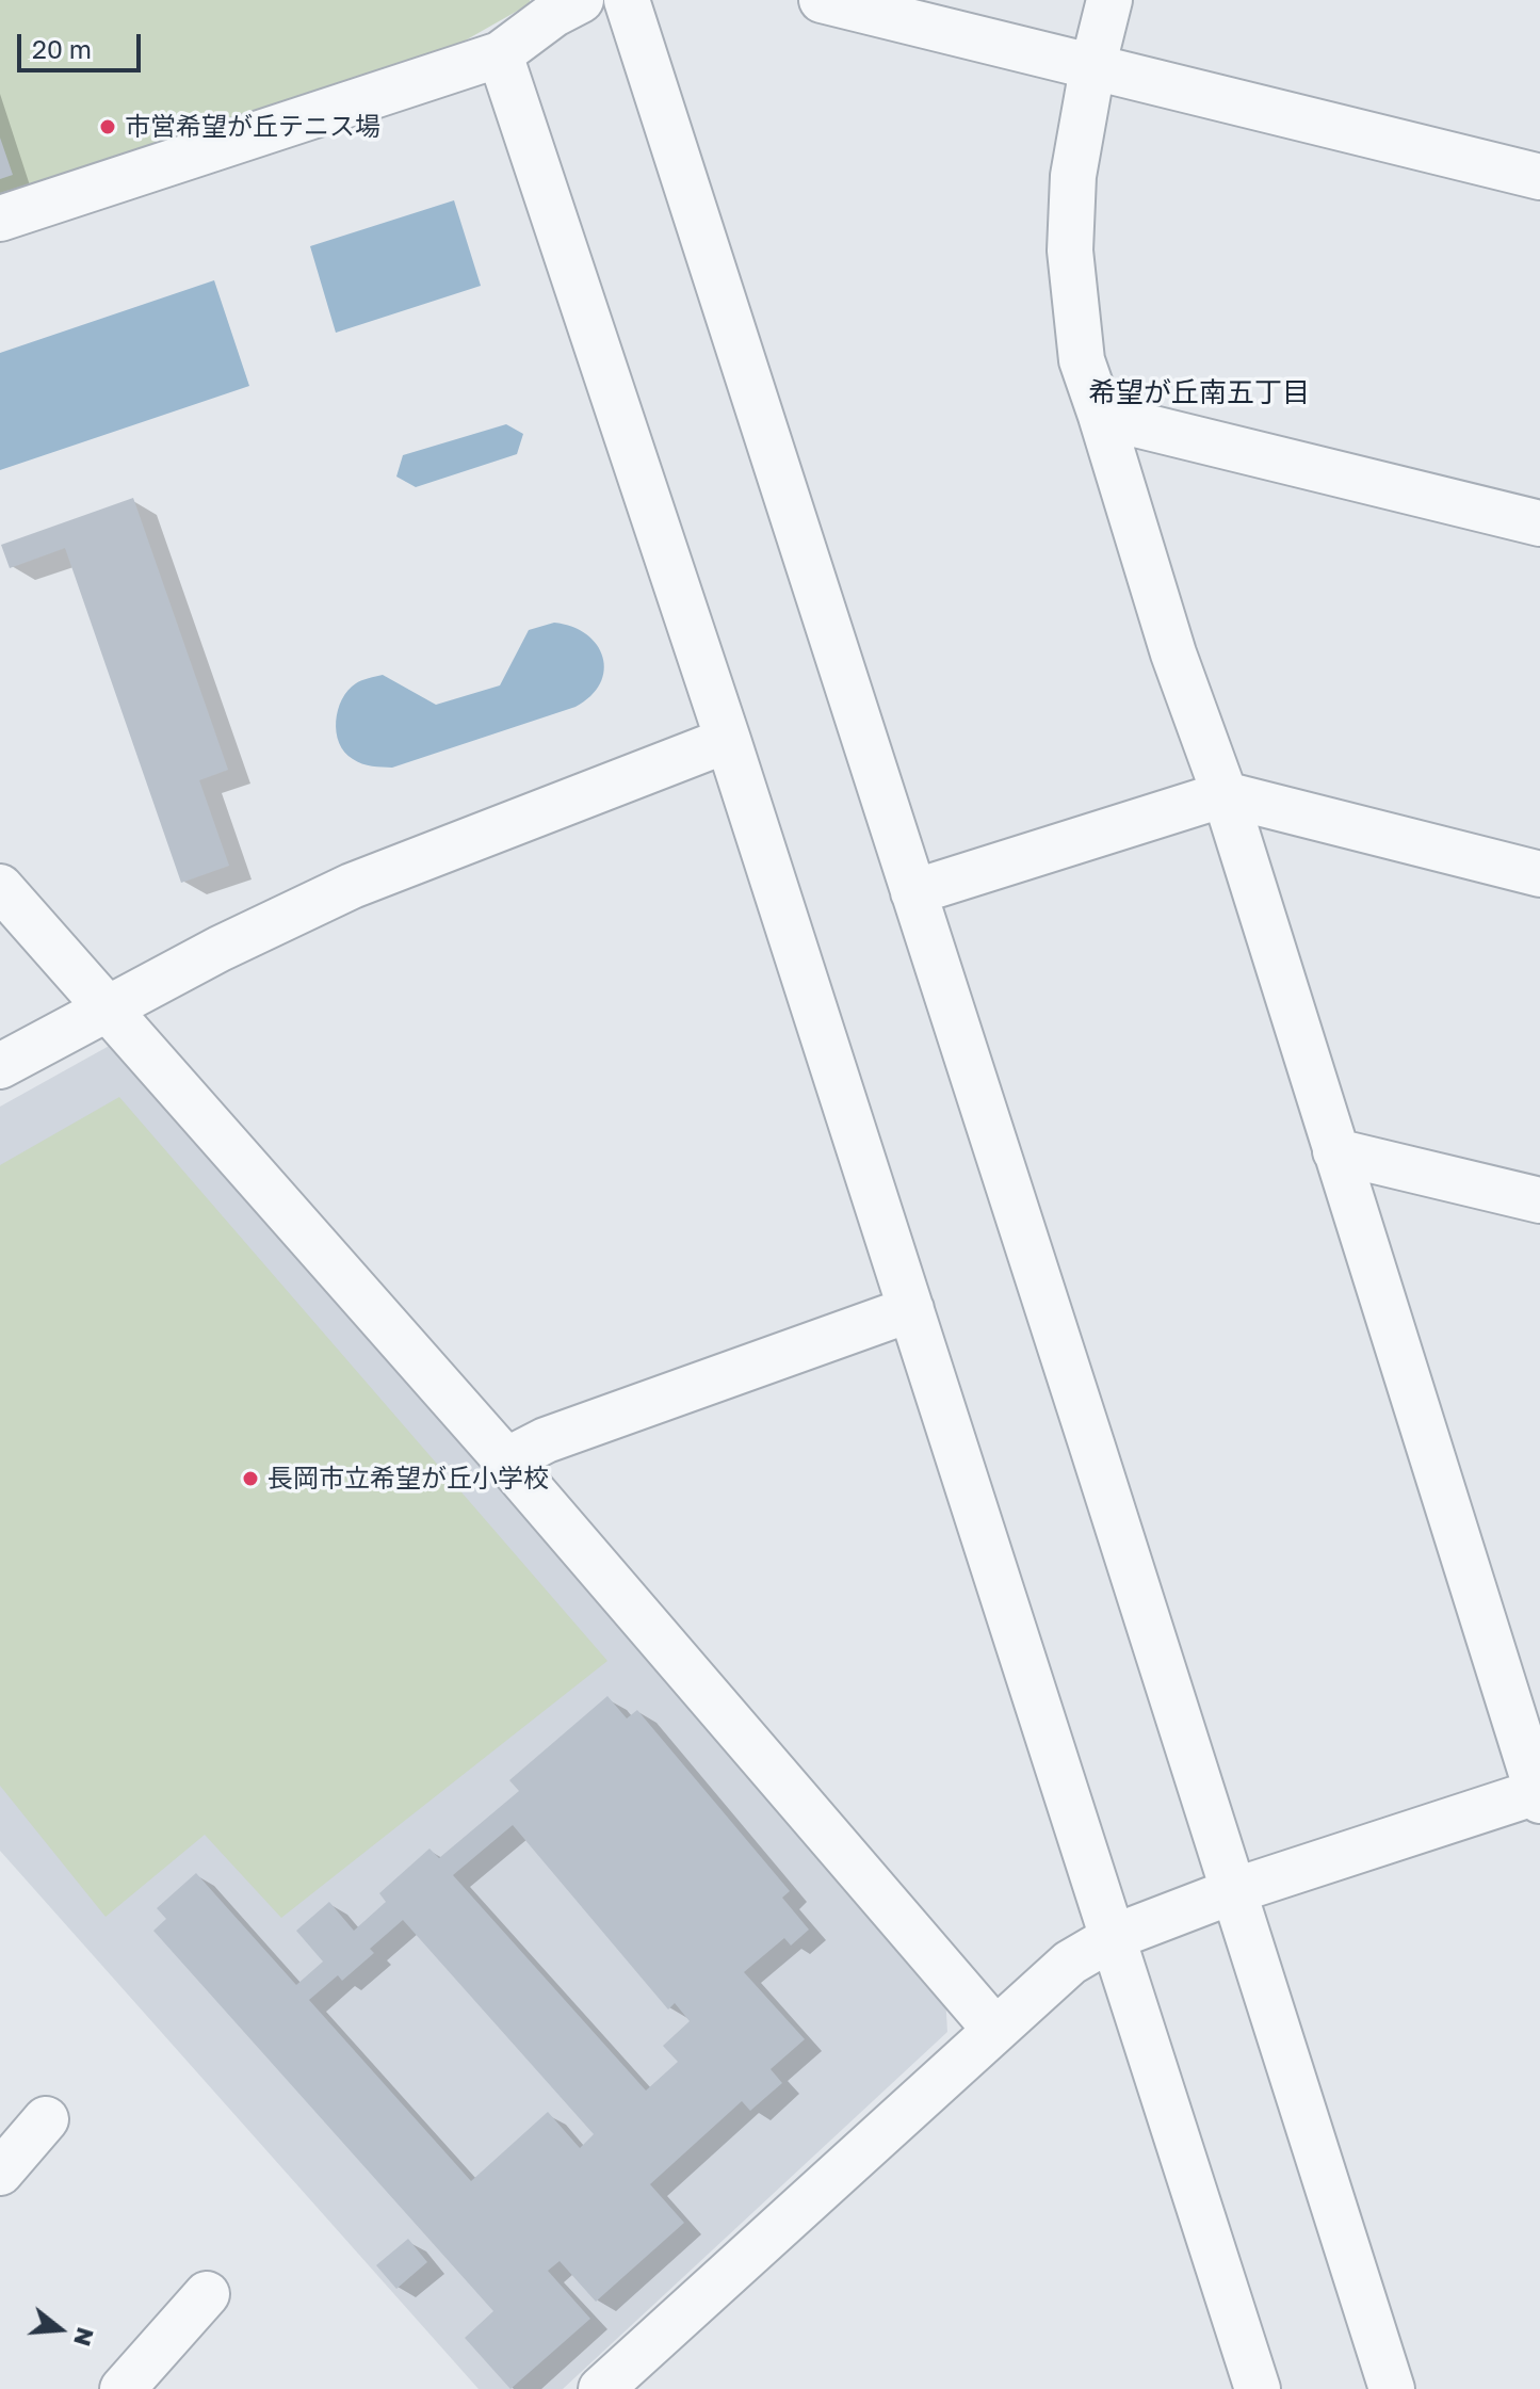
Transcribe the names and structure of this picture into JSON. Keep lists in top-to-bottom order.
{
  "districts": ["希望が丘南五丁目"],
  "places": ["市営希望が丘テニス場", "長岡市立希望が丘小学校"],
  "scale_bar": "20 m",
  "north": "right"
}
